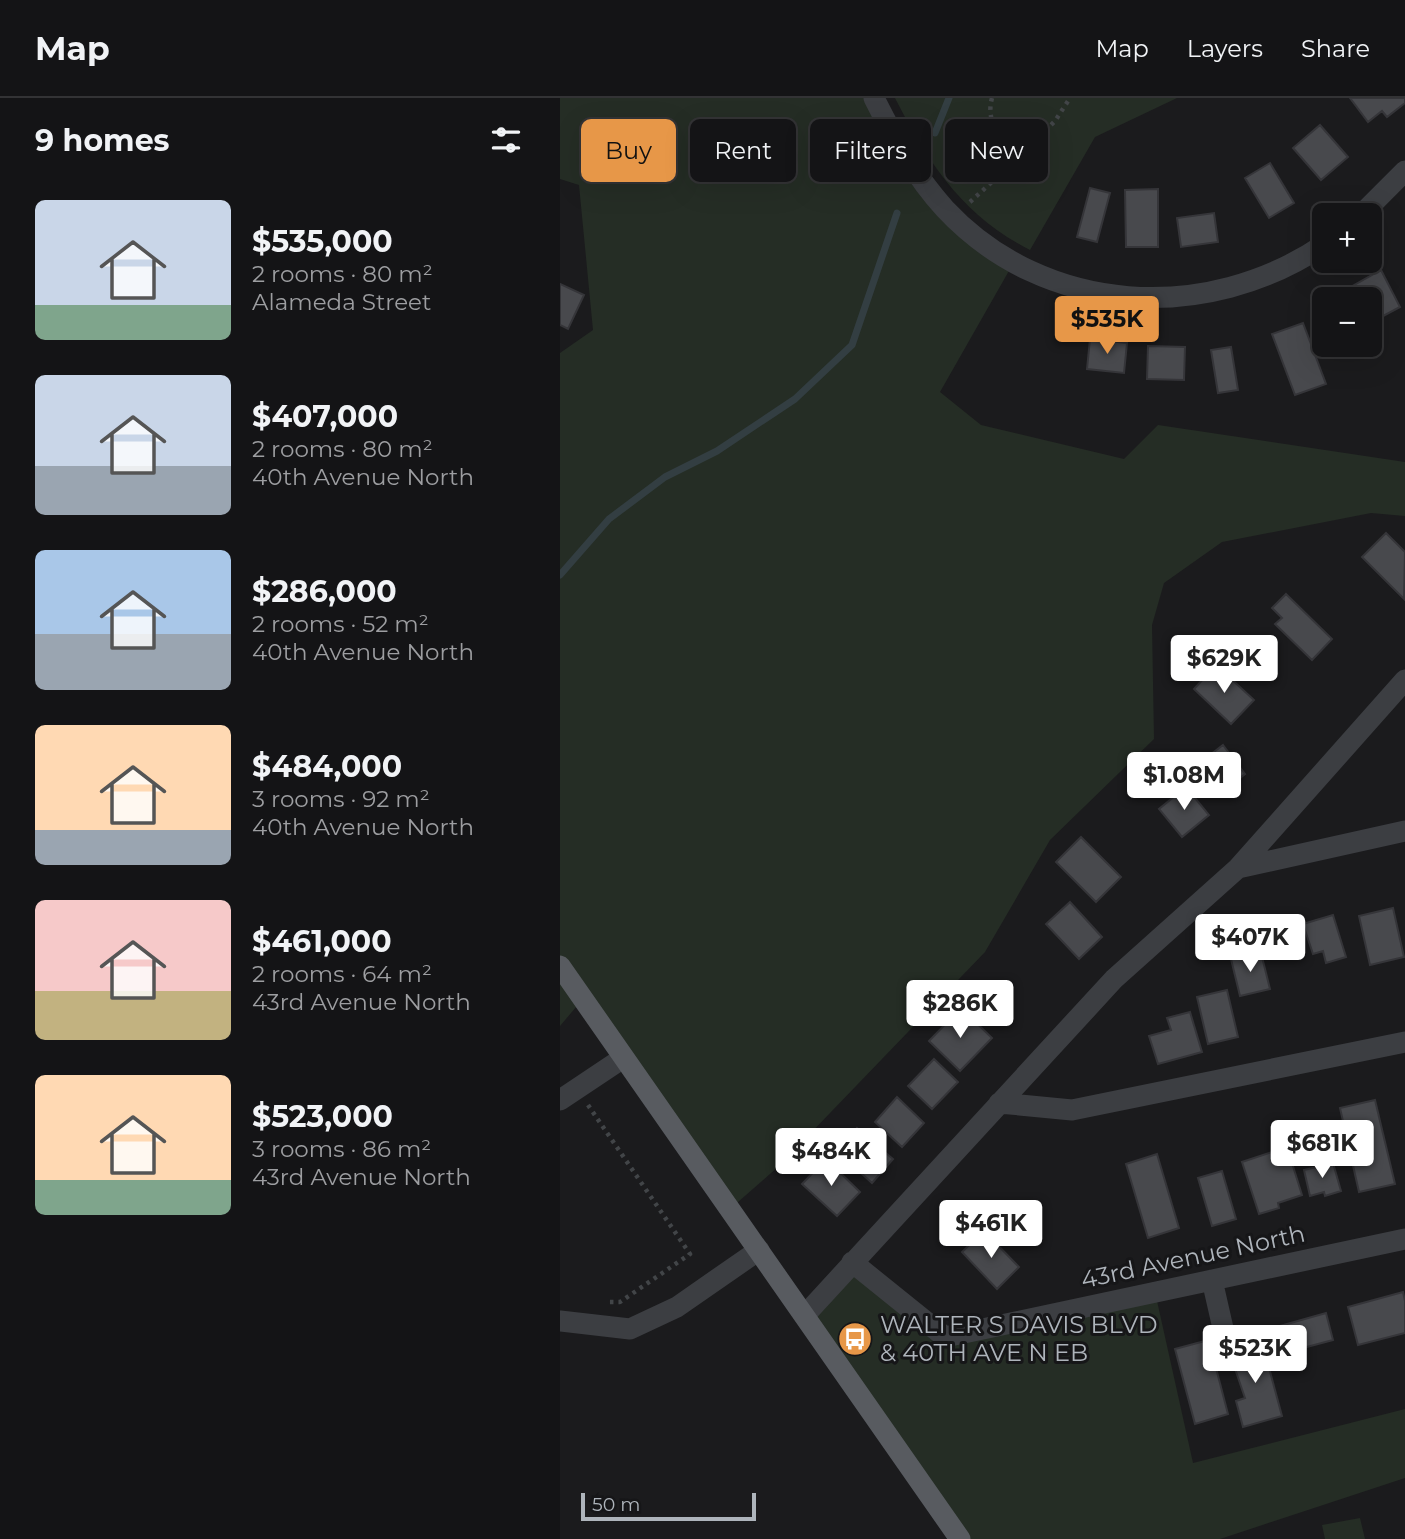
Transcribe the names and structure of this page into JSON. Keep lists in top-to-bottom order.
{
  "streets": {
    "street": ["43rd Avenue North"]
  },
  "places": {
    "bus stop": ["WALTER S DAVIS BLVD & 40TH AVE N EB"]
  },
  "scale_bar": "50 m",
  "page": {
    "header": "Map",
    "nav": ["Map", "Layers", "Share"],
    "heading": "9 homes",
    "chip": [
      "Buy",
      "Rent",
      "Filters",
      "New"
    ],
    "list": [
      {
        "name": "$535,000",
        "note": "2 rooms · 80 m² · Alameda Street"
      },
      {
        "name": "$407,000",
        "note": "2 rooms · 80 m² · 40th Avenue North"
      },
      {
        "name": "$286,000",
        "note": "2 rooms · 52 m² · 40th Avenue North"
      },
      {
        "name": "$484,000",
        "note": "3 rooms · 92 m² · 40th Avenue North"
      },
      {
        "name": "$461,000",
        "note": "2 rooms · 64 m² · 43rd Avenue North"
      },
      {
        "name": "$523,000",
        "note": "3 rooms · 86 m² · 43rd Avenue North"
      }
    ],
    "map_buttons": ["+", "−"],
    "price": [
      "$535K",
      "$629K",
      "$1.08M",
      "$407K",
      "$286K",
      "$681K",
      "$484K",
      "$461K",
      "$523K"
    ],
    "scale": "50 m"
  }
}
